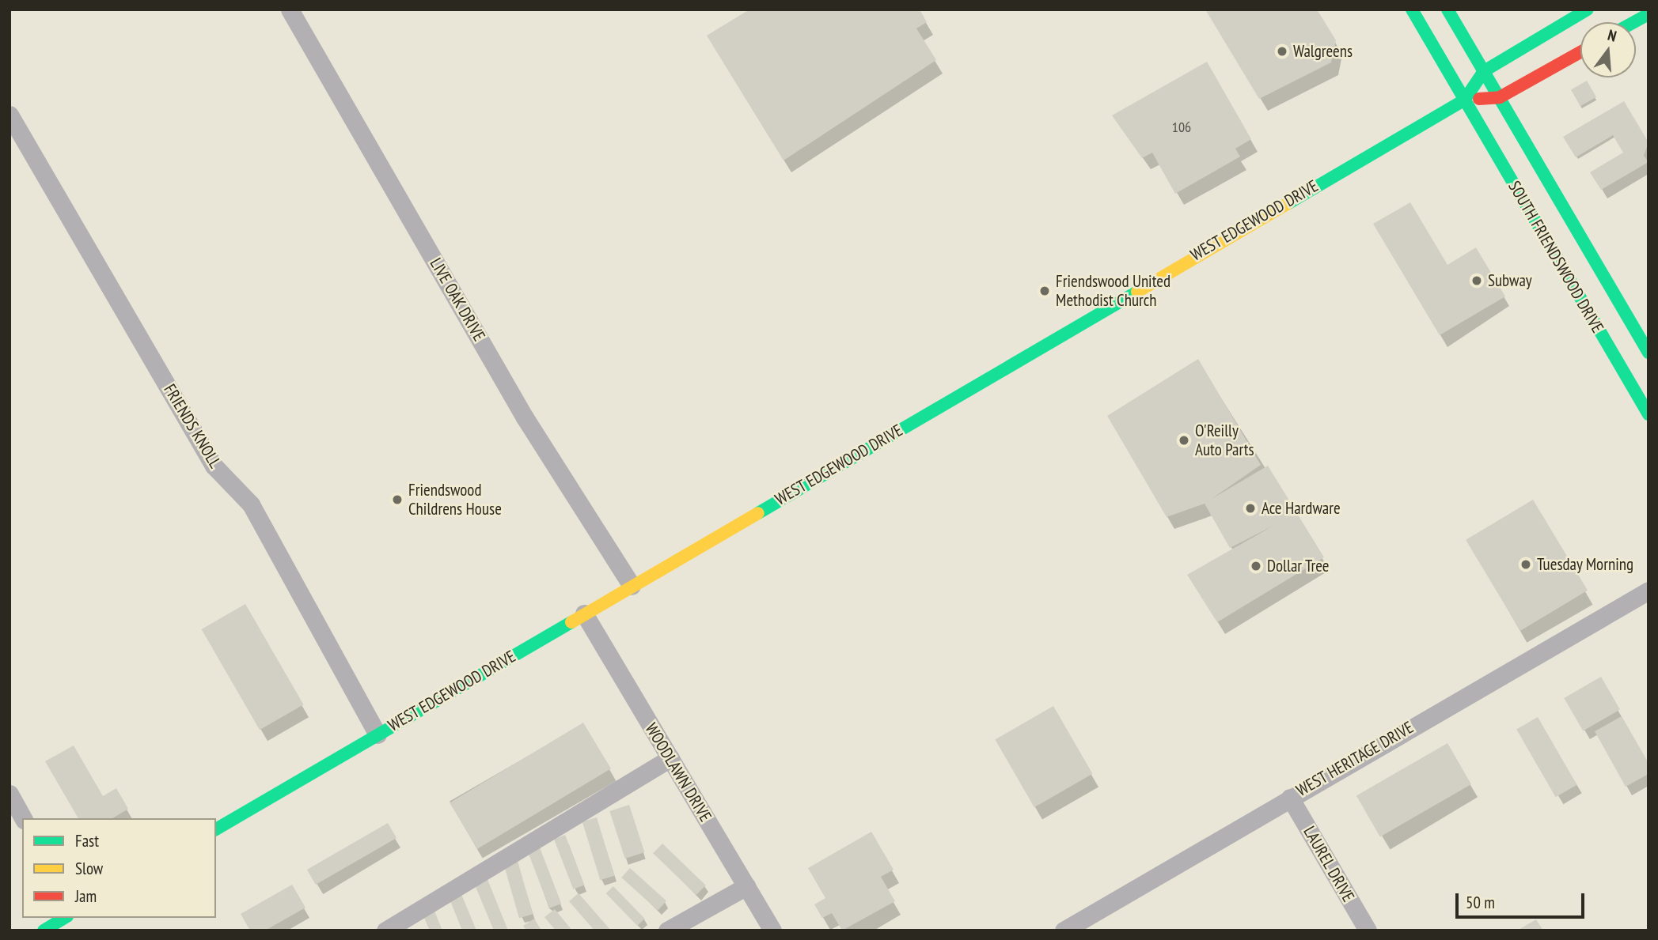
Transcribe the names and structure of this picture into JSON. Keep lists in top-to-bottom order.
{
  "streets": {
    "main road": ["WEST EDGEWOOD DRIVE", "SOUTH FRIENDSWOOD DRIVE"],
    "street": [
      "LIVE OAK DRIVE",
      "FRIENDS KNOLL",
      "WEST HERITAGE DRIVE",
      "WOODLAWN DRIVE",
      "LAUREL DRIVE"
    ]
  },
  "crossings": [
    ["WEST EDGEWOOD DRIVE", "SOUTH FRIENDSWOOD DRIVE"],
    ["WEST EDGEWOOD DRIVE", "LIVE OAK DRIVE"],
    ["WEST EDGEWOOD DRIVE", "FRIENDS KNOLL"],
    ["WEST EDGEWOOD DRIVE", "WOODLAWN DRIVE"],
    ["WEST HERITAGE DRIVE", "LAUREL DRIVE"]
  ],
  "places": [
    "Walgreens",
    "Subway",
    "Friendswood United Methodist Church",
    "O'Reilly Auto Parts",
    "Friendswood Childrens House",
    "Ace Hardware",
    "Tuesday Morning",
    "Dollar Tree"
  ],
  "house_numbers": ["106"],
  "legend": ["Fast", "Slow", "Jam"],
  "scale_bar": "50 m",
  "north": "top"
}
